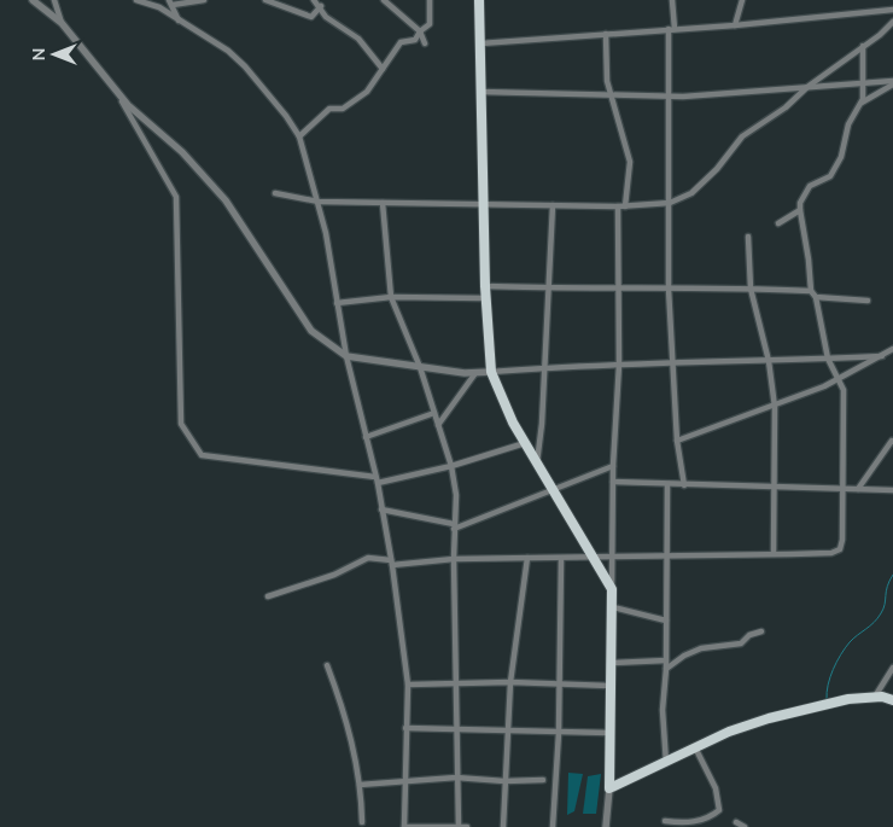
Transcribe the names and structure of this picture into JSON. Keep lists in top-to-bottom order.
{
  "north": "left"
}
